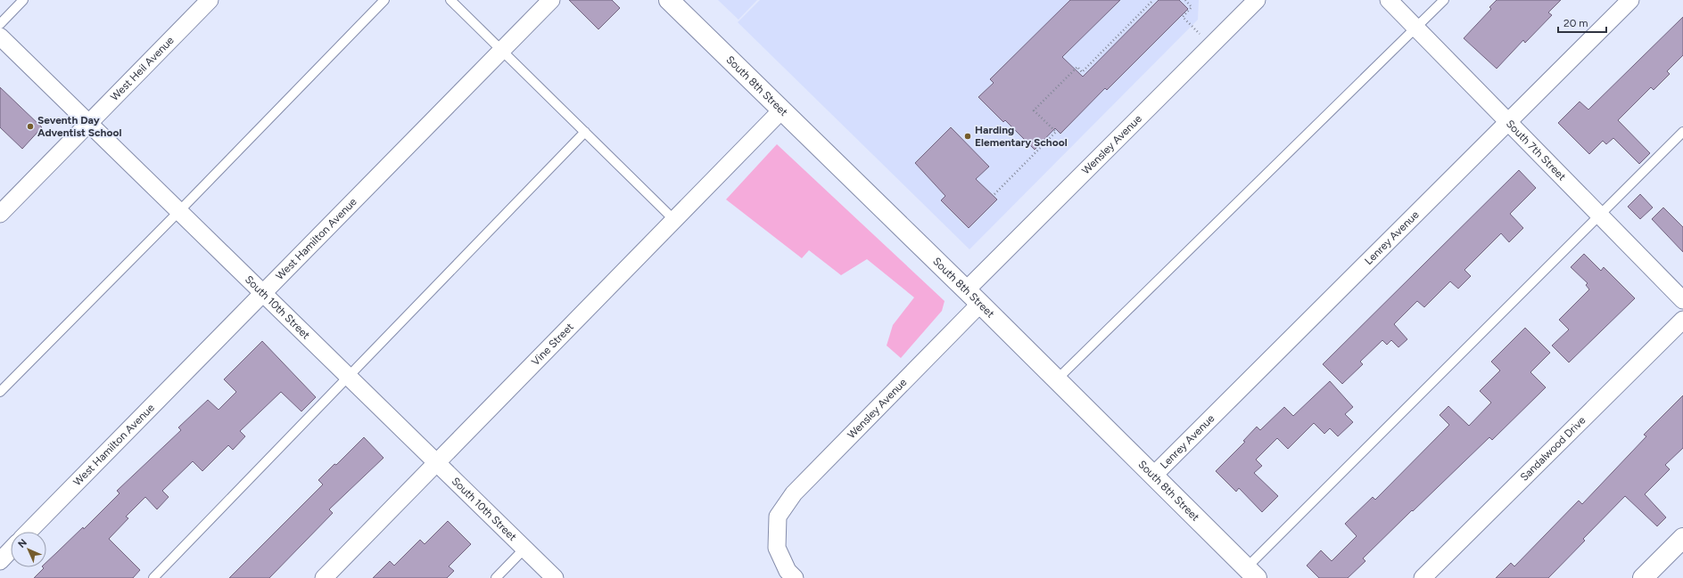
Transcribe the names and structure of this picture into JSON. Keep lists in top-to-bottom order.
{
  "streets": {
    "street": [
      "West Heil Avenue",
      "South 8th Street",
      "Wensley Avenue",
      "South 7th Street",
      "Lenrey Avenue",
      "West Hamilton Avenue",
      "South 10th Street",
      "Vine Street",
      "Sandalwood Drive"
    ]
  },
  "crossings": [
    ["West Heil Avenue", "South 10th Street"],
    ["South 8th Street", "Wensley Avenue"],
    ["South 8th Street", "Lenrey Avenue"],
    ["South 8th Street", "Vine Street"],
    ["South 7th Street", "Lenrey Avenue"],
    ["West Hamilton Avenue", "South 10th Street"],
    ["South 10th Street", "Vine Street"]
  ],
  "places": ["Seventh Day Adventist School", "Harding Elementary School"],
  "scale_bar": "20 m",
  "north": "top left"
}
